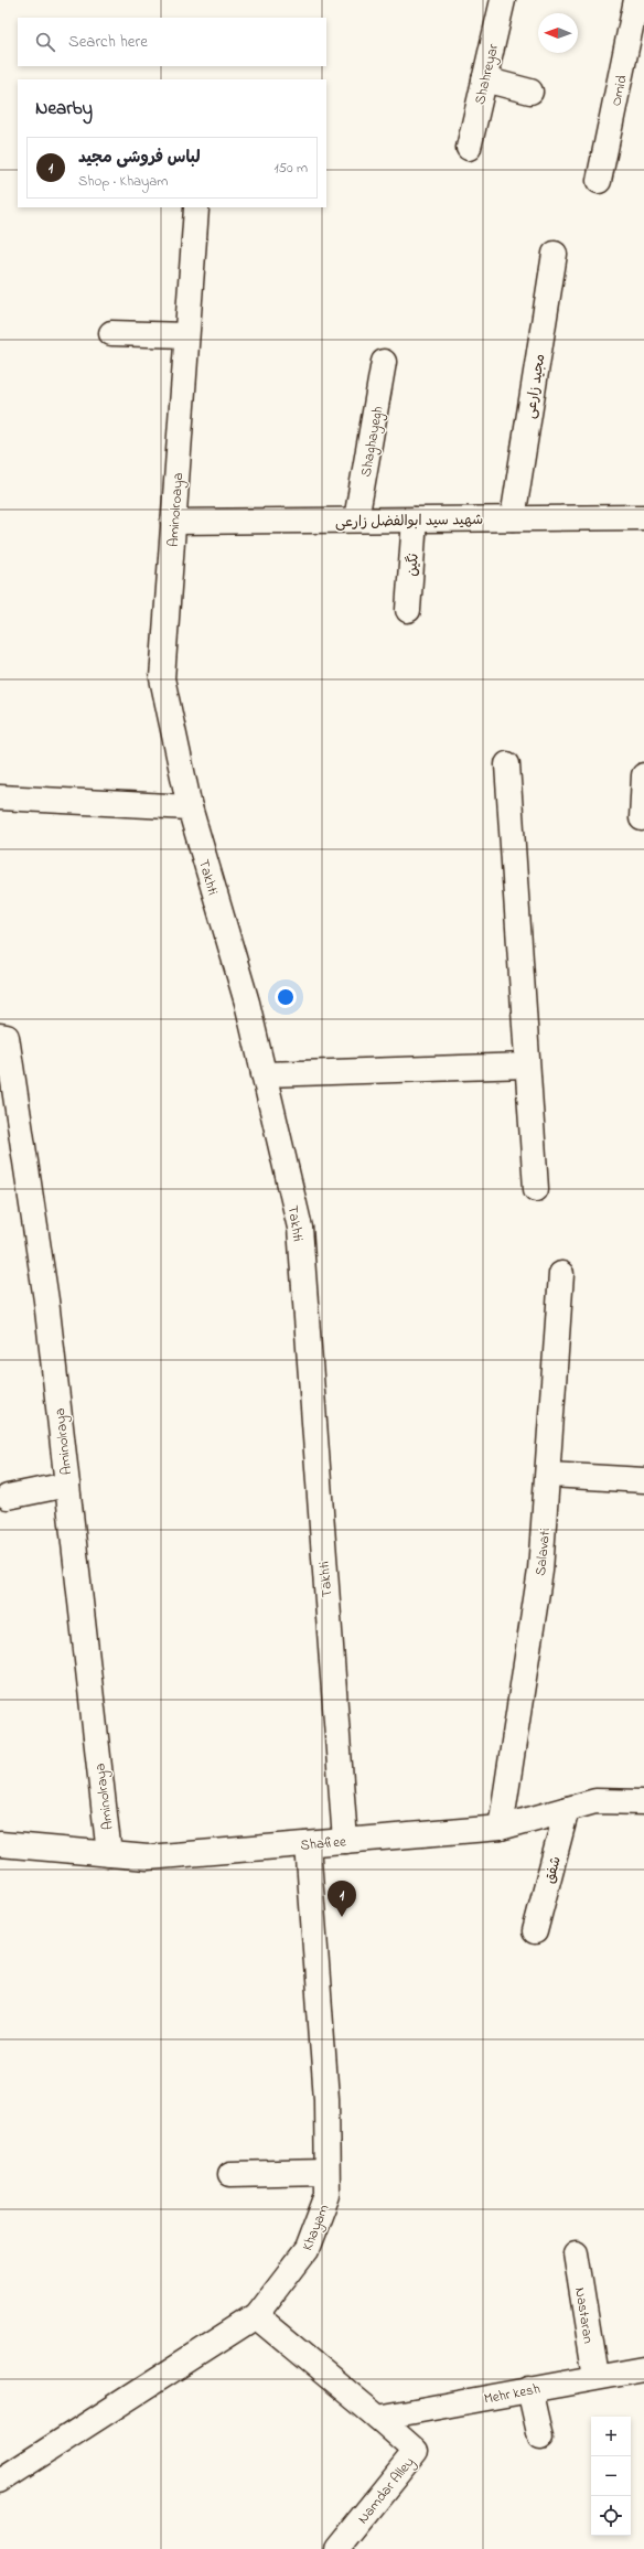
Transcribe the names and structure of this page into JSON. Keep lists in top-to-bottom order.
{
  "streets": {
    "street": [
      "Shahreyar",
      "Omid",
      "مجید زارعی",
      "Shaghayegh",
      "Aminolroaya",
      "شهید سید ابوالفضل زارعی",
      "نگین",
      "Takhti",
      "Aminolraya",
      "Salavati",
      "Shafiee",
      "شفق",
      "Khayam",
      "Nastaran",
      "Mehr kesh",
      "Namdar Alley"
    ]
  },
  "crossings": [
    ["مجید زارعی", "شهید سید ابوالفضل زارعی"],
    ["Shaghayegh", "شهید سید ابوالفضل زارعی"],
    ["Aminolroaya", "شهید سید ابوالفضل زارعی"],
    ["Aminolroaya", "Takhti"],
    ["شهید سید ابوالفضل زارعی", "نگین"],
    ["Takhti", "Shafiee"],
    ["Aminolraya", "Shafiee"],
    ["Salavati", "Shafiee"],
    ["Shafiee", "شفق"],
    ["Shafiee", "Khayam"],
    ["Nastaran", "Mehr kesh"],
    ["Mehr kesh", "Namdar Alley"]
  ],
  "north": "left",
  "page": {
    "search": "Search here",
    "heading": "Nearby",
    "list": [
      {
        "mark": "1",
        "name": "لباس فروشی مجید",
        "note": "Shop · Khayam",
        "value": "150 m"
      }
    ],
    "pins": "1",
    "map_buttons": ["+", "−"]
  }
}
